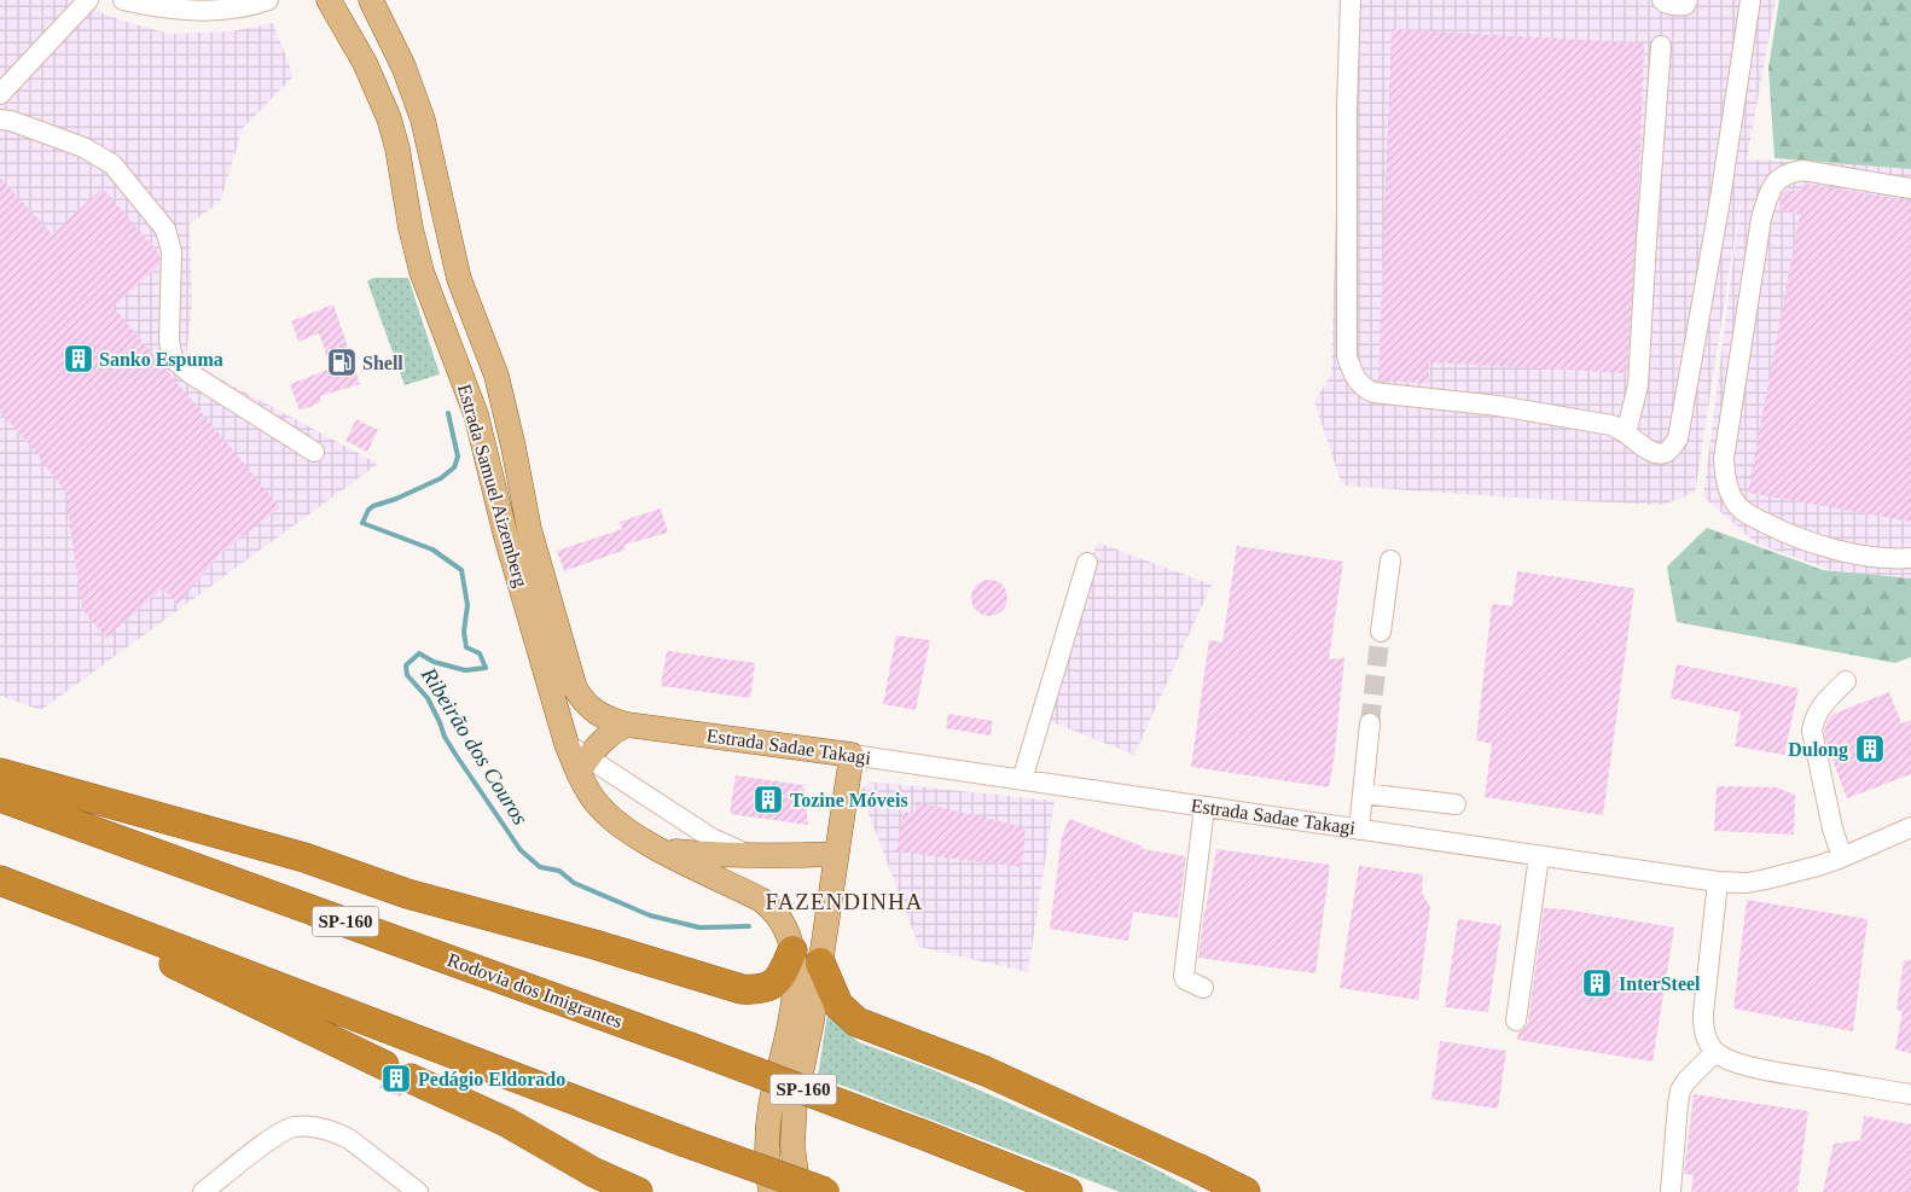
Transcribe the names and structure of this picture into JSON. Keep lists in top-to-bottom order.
{
  "streets": {
    "highway": ["SP-160", "Rodovia dos Imigrantes"],
    "main road": ["Estrada Samuel Aizemberg", "Estrada Sadae Takagi"]
  },
  "crossings": [
    ["Estrada Samuel Aizemberg", "Estrada Sadae Takagi"]
  ],
  "districts": ["FAZENDINHA"],
  "water": ["Ribeirão dos Couros"],
  "places": {
    "building": [
      "Sanko Espuma",
      "Dulong",
      "Tozine Móveis",
      "InterSteel",
      "Pedágio Eldorado"
    ],
    "fuel station": ["Shell"]
  }
}
